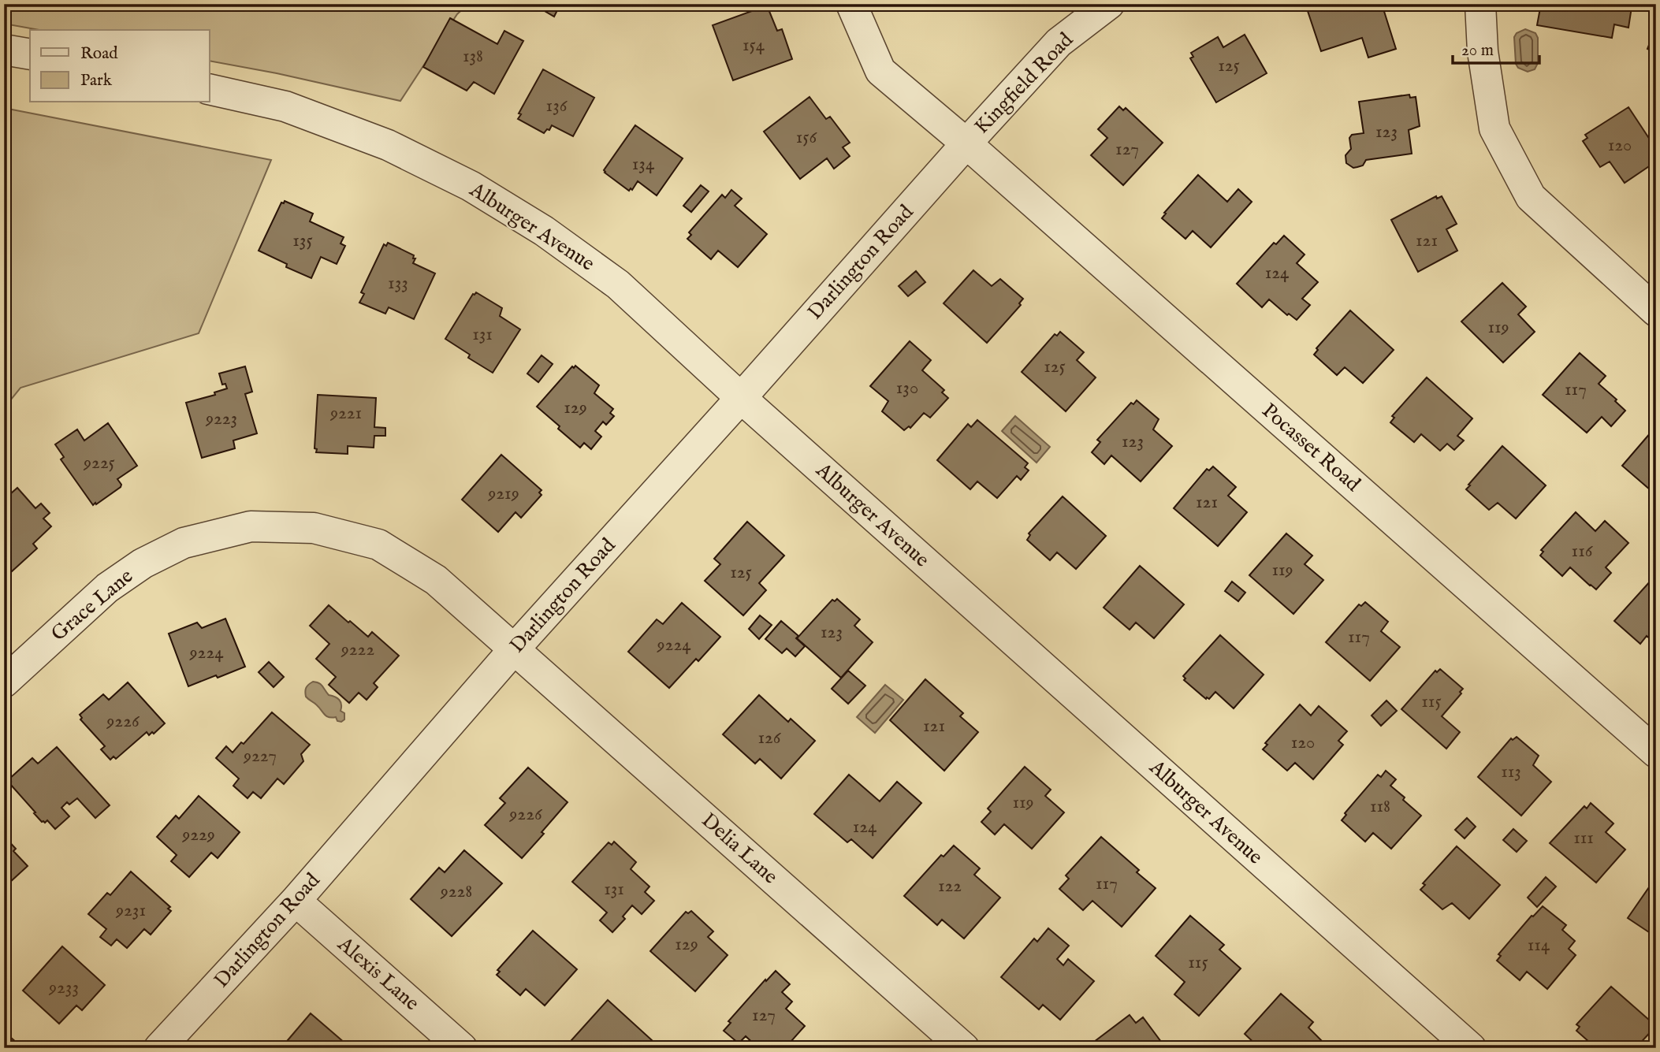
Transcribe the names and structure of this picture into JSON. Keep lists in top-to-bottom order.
{
  "streets": {
    "street": [
      "Kingfield Road",
      "Alburger Avenue",
      "Darlington Road",
      "Pocasset Road",
      "Grace Lane",
      "Delia Lane",
      "Alexis Lane"
    ]
  },
  "crossings": [
    ["Kingfield Road", "Darlington Road"],
    ["Kingfield Road", "Pocasset Road"],
    ["Alburger Avenue", "Darlington Road"],
    ["Darlington Road", "Pocasset Road"],
    ["Darlington Road", "Grace Lane"],
    ["Darlington Road", "Delia Lane"],
    ["Darlington Road", "Alexis Lane"],
    ["Grace Lane", "Delia Lane"]
  ],
  "house_numbers": [
    "154",
    "138",
    "125",
    "136",
    "123",
    "156",
    "120",
    "127",
    "134",
    "135",
    "121",
    "124",
    "133",
    "119",
    "131",
    "125",
    "130",
    "117",
    "129",
    "9221",
    "9223",
    "123",
    "9225",
    "9219",
    "121",
    "116",
    "119",
    "125",
    "123",
    "117",
    "9224",
    "9222",
    "9224",
    "115",
    "9226",
    "121",
    "126",
    "120",
    "9227",
    "113",
    "119",
    "118",
    "9226",
    "124",
    "9229",
    "111",
    "117",
    "122",
    "131",
    "9228",
    "9231",
    "129",
    "114",
    "115",
    "9233",
    "127"
  ],
  "legend": ["Road", "Park"],
  "scale_bar": "20 m"
}
